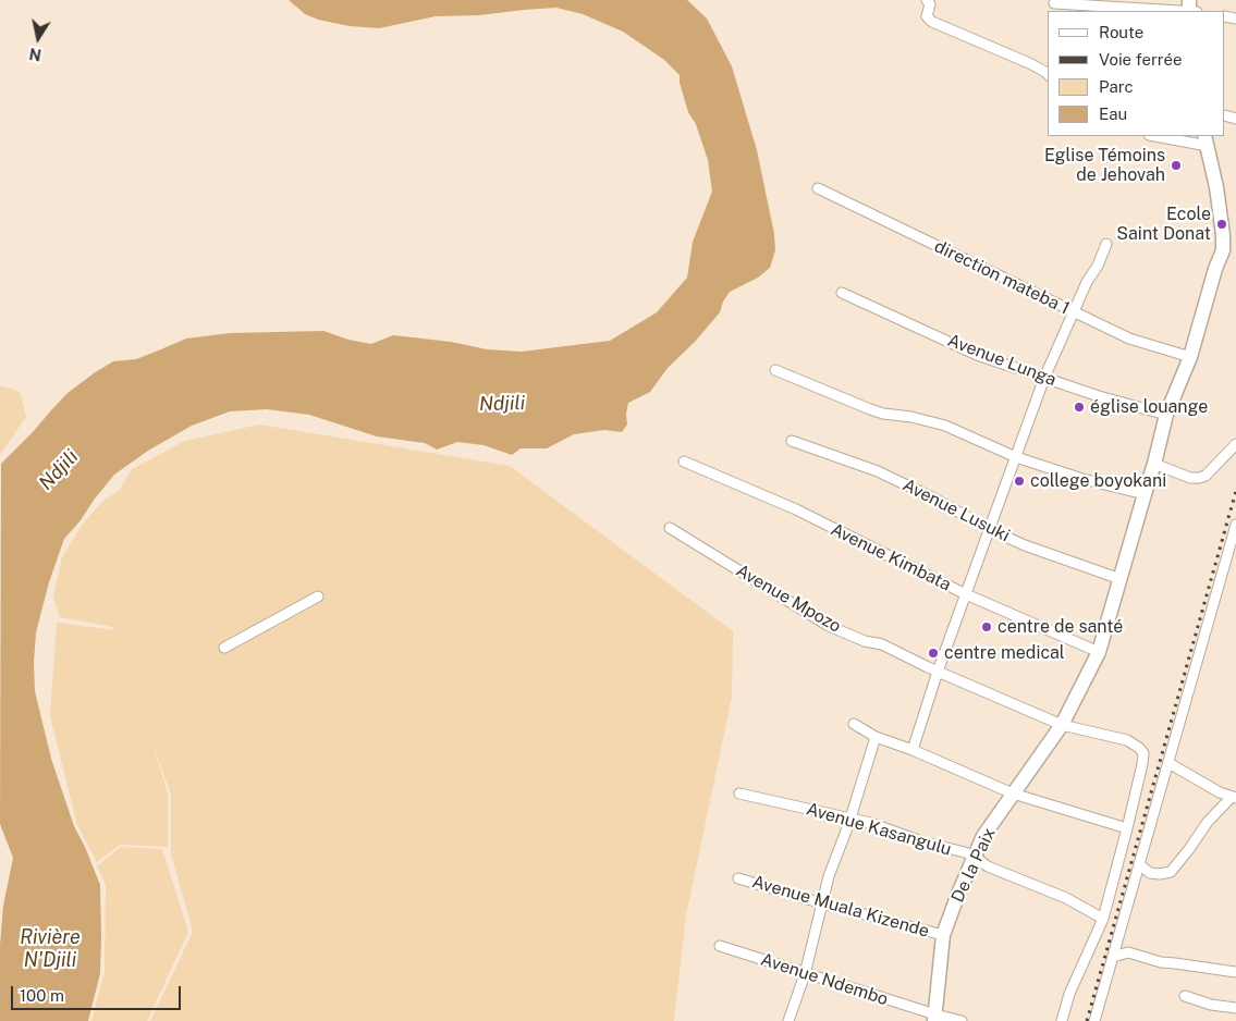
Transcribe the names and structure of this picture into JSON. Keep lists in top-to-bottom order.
{
  "streets": {
    "street": [
      "direction mateba 1",
      "Avenue Lunga",
      "Avenue Lusuki",
      "Avenue Kimbata",
      "Avenue Mpozo",
      "Avenue Kasangulu",
      "De la Paix",
      "Avenue Muala Kizende",
      "Avenue Ndembo"
    ]
  },
  "crossings": [
    ["direction mateba 1", "De la Paix"],
    ["Avenue Lunga", "De la Paix"],
    ["Avenue Lusuki", "De la Paix"],
    ["Avenue Kimbata", "De la Paix"],
    ["Avenue Mpozo", "De la Paix"],
    ["Avenue Kasangulu", "De la Paix"],
    ["De la Paix", "Avenue Muala Kizende"],
    ["De la Paix", "Avenue Ndembo"]
  ],
  "water": ["Ndjili", "Rivière N'Djili"],
  "places": [
    "Eglise Témoins de Jehovah",
    "Ecole Saint Donat",
    "église louange",
    "college boyokani",
    "centre de santé",
    "centre medical"
  ],
  "legend": [
    "Route",
    "Voie ferrée",
    "Parc",
    "Eau"
  ],
  "scale_bar": "100 m",
  "north": "bottom"
}
